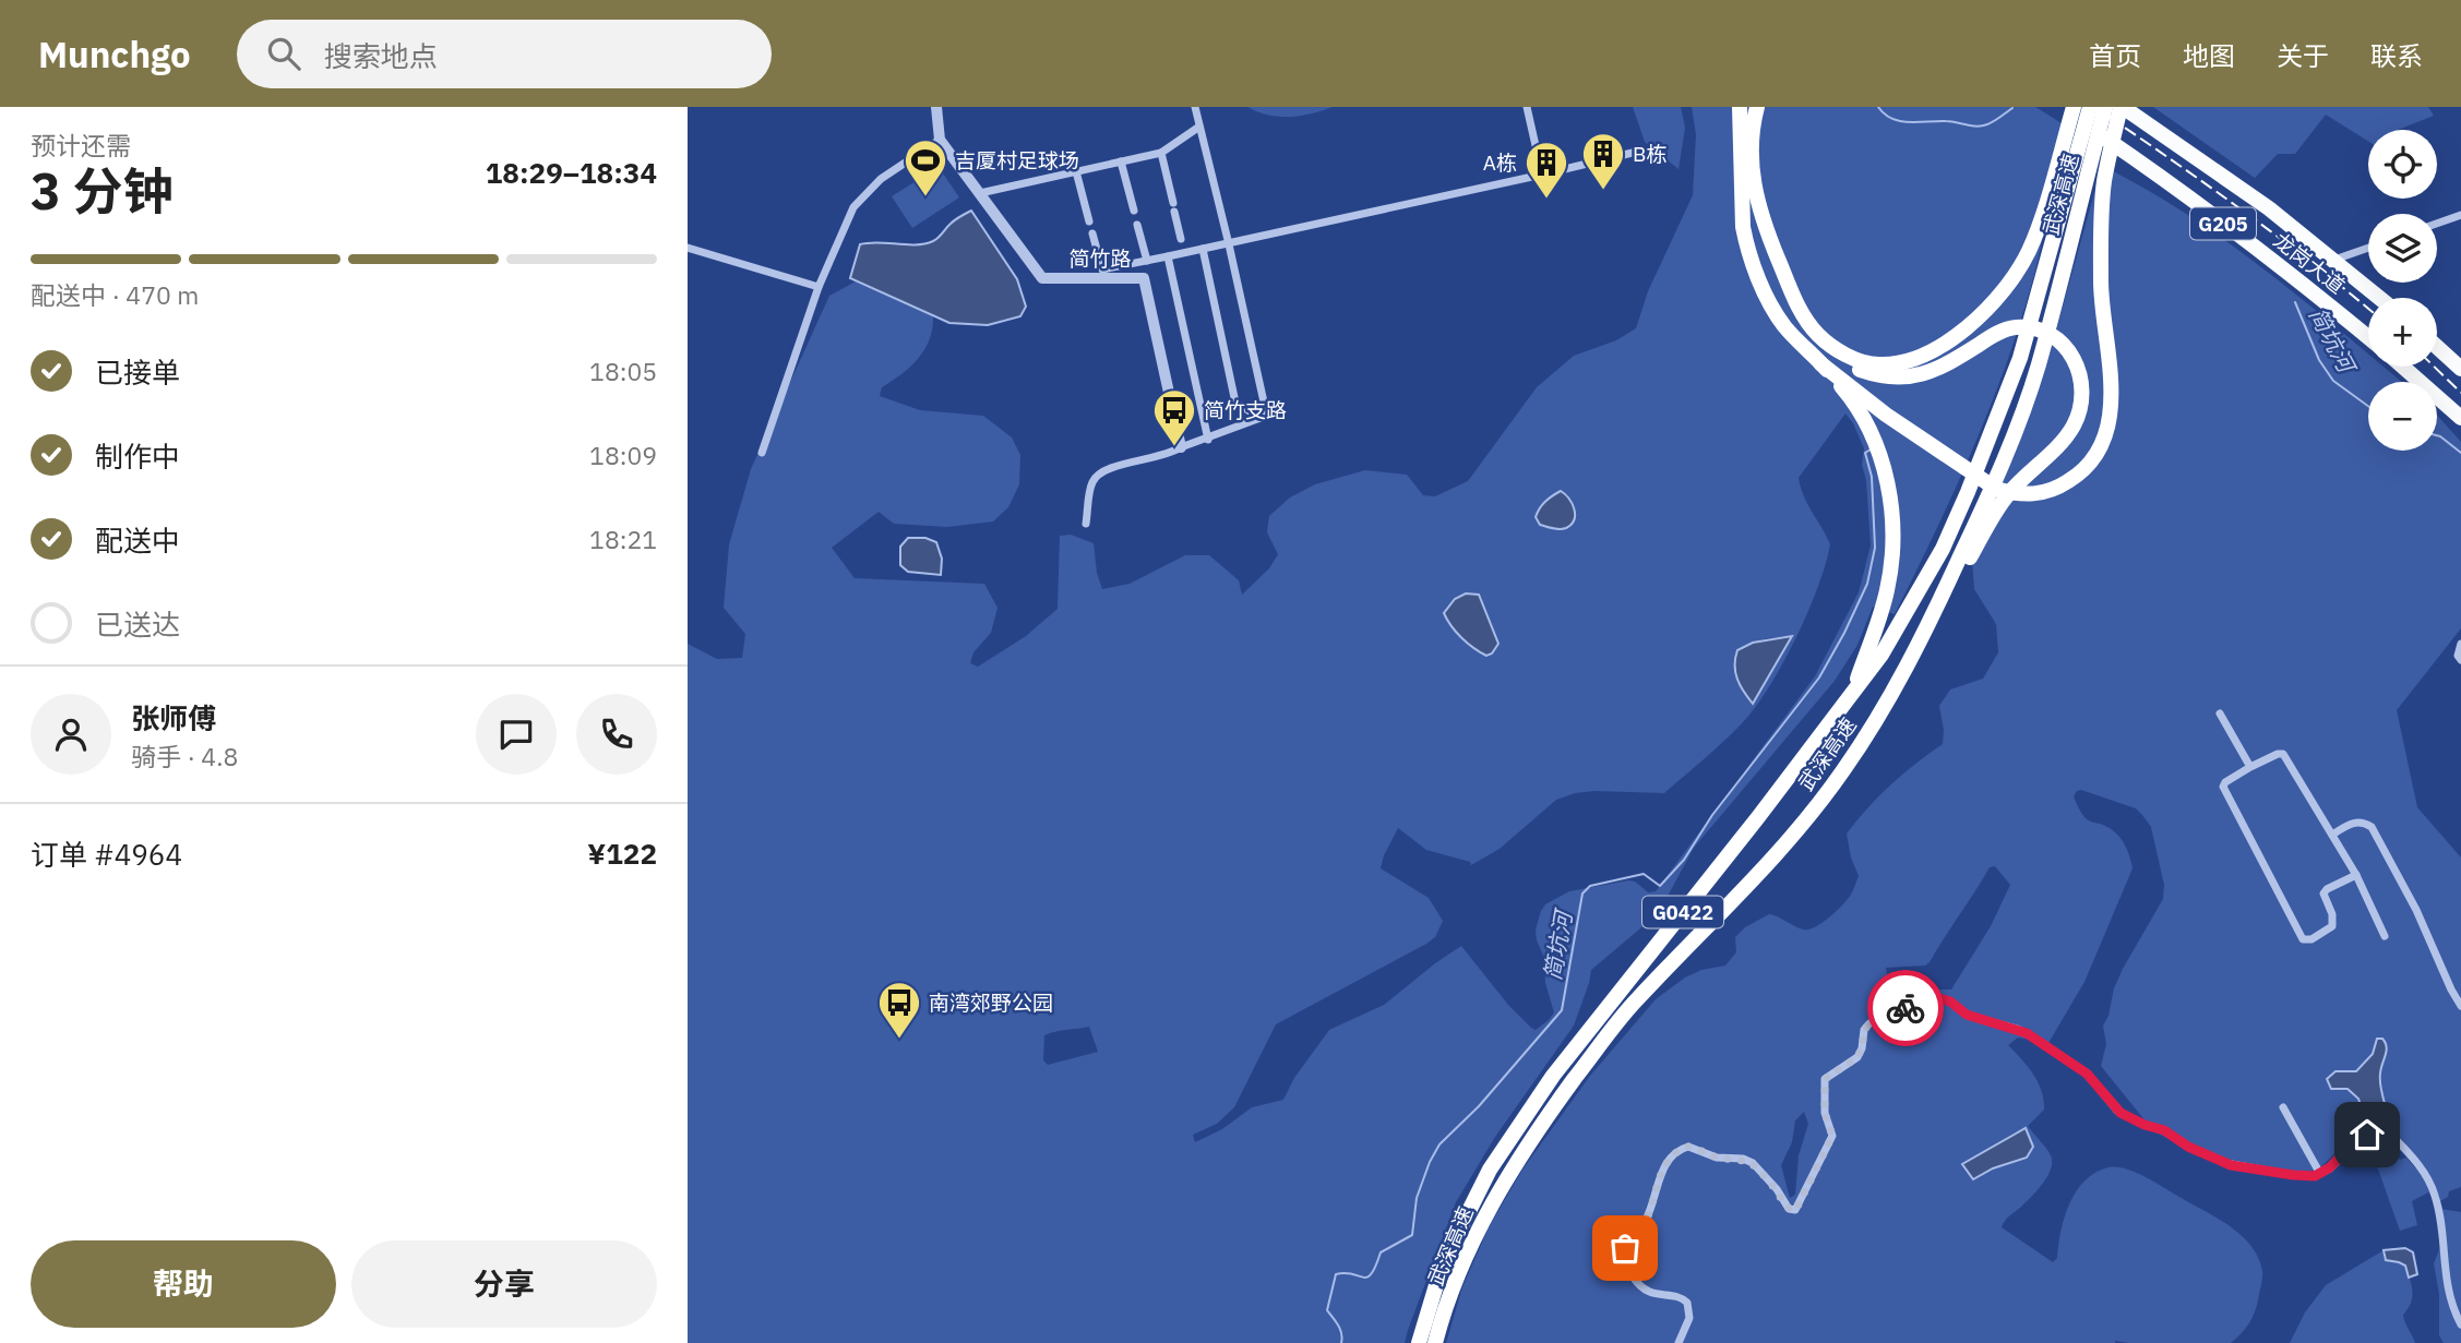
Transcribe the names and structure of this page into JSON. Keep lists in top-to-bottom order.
{
  "streets": {
    "highway": [
      "武深高速",
      "G205",
      "龙岗大道",
      "G0422"
    ],
    "street": ["简竹路"]
  },
  "water": ["简坑河"],
  "places": {
    "building": ["B栋", "A栋"],
    "sports": ["吉厦村足球场"],
    "bus stop": ["简竹支路", "南湾郊野公园"]
  },
  "page": {
    "header": "Munchgo",
    "search": "搜索地点",
    "nav": [
      "首页",
      "地图",
      "关于",
      "联系"
    ],
    "heading": ["3 分钟", "预计还需", "18:29–18:34"],
    "panel": [
      "张师傅",
      "骑手 · 4.8",
      "订单 #4964",
      "¥122"
    ],
    "map_buttons": ["+", "−"],
    "bar": "配送中 · 470 m",
    "list": [
      ["已接单", "18:05"],
      ["制作中", "18:09"],
      ["配送中", "18:21"],
      "已送达"
    ],
    "buttons": ["帮助", "分享"]
  }
}
